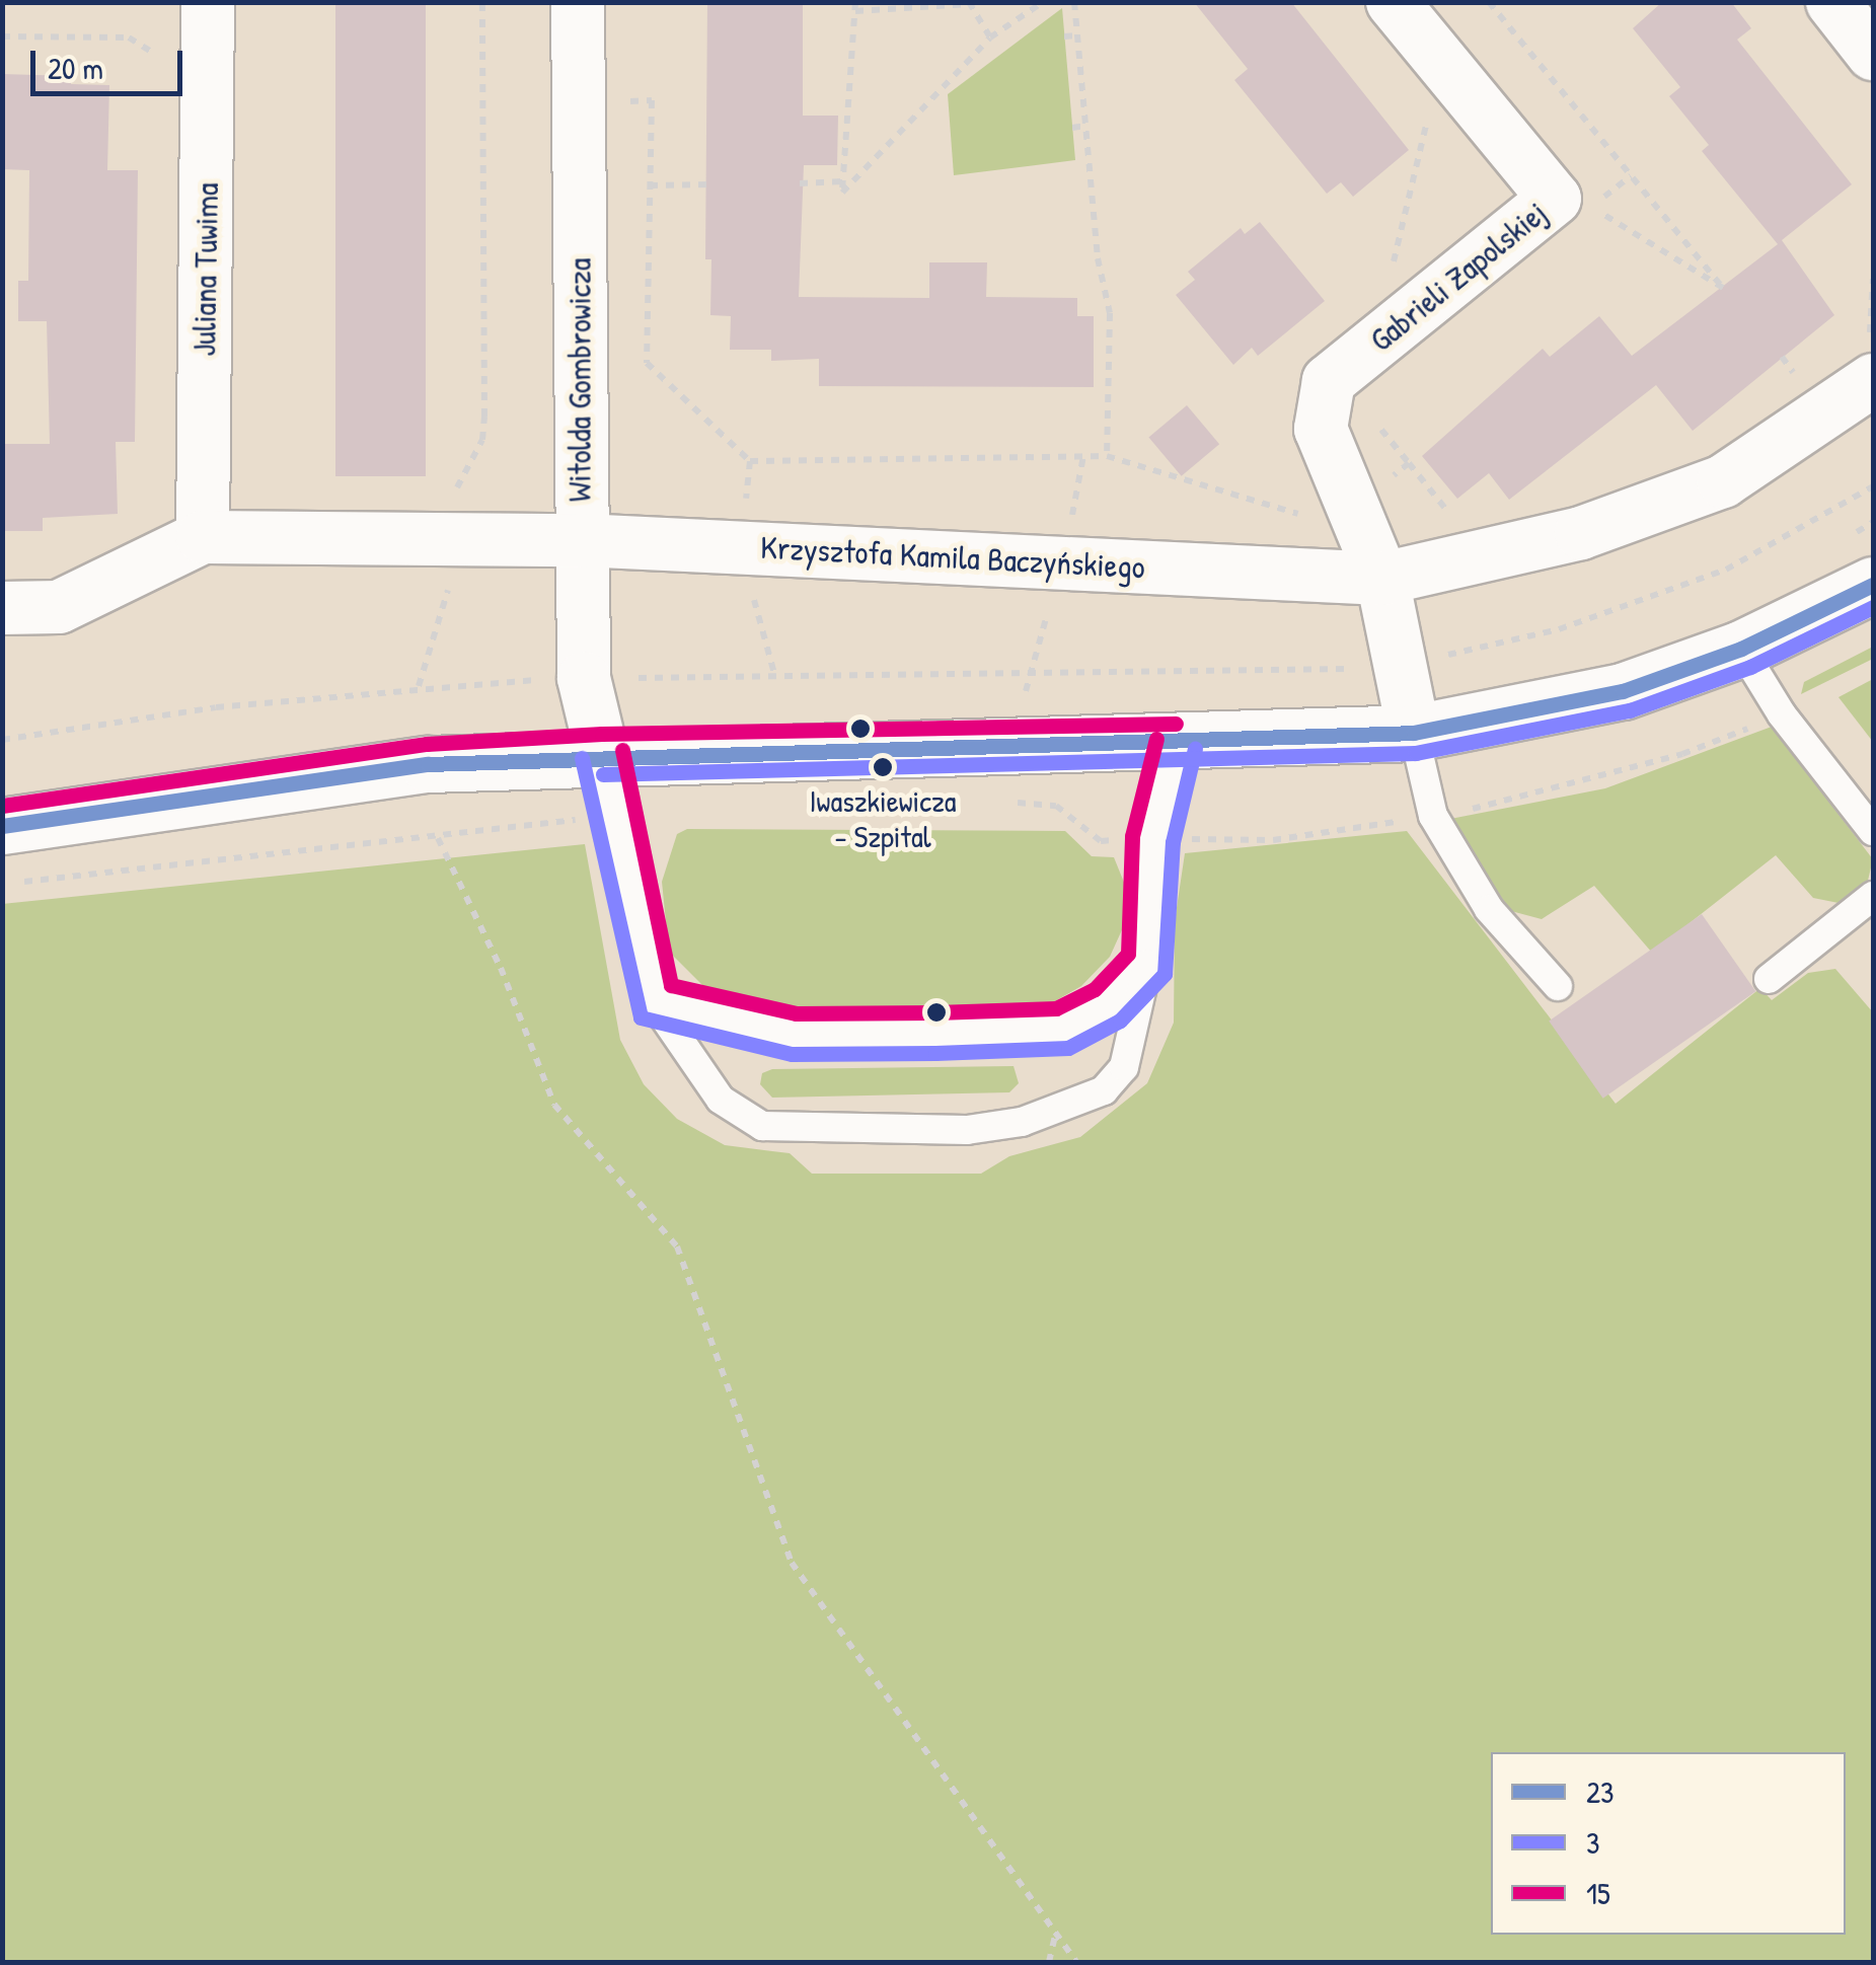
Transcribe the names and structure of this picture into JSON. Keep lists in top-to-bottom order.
{
  "streets": {
    "street": [
      "Juliana Tuwima",
      "Gabrieli Zapolskiej",
      "Witolda Gombrowicza",
      "Krzysztofa Kamila Baczyńskiego"
    ]
  },
  "crossings": [
    ["Juliana Tuwima", "Krzysztofa Kamila Baczyńskiego"],
    ["Gabrieli Zapolskiej", "Krzysztofa Kamila Baczyńskiego"],
    ["Witolda Gombrowicza", "Krzysztofa Kamila Baczyńskiego"]
  ],
  "places": ["Iwaszkiewicza - Szpital"],
  "lines": ["transit line 23", "transit line 3", "transit line 15"],
  "legend": ["23", "3", "15"],
  "scale_bar": "20 m"
}
